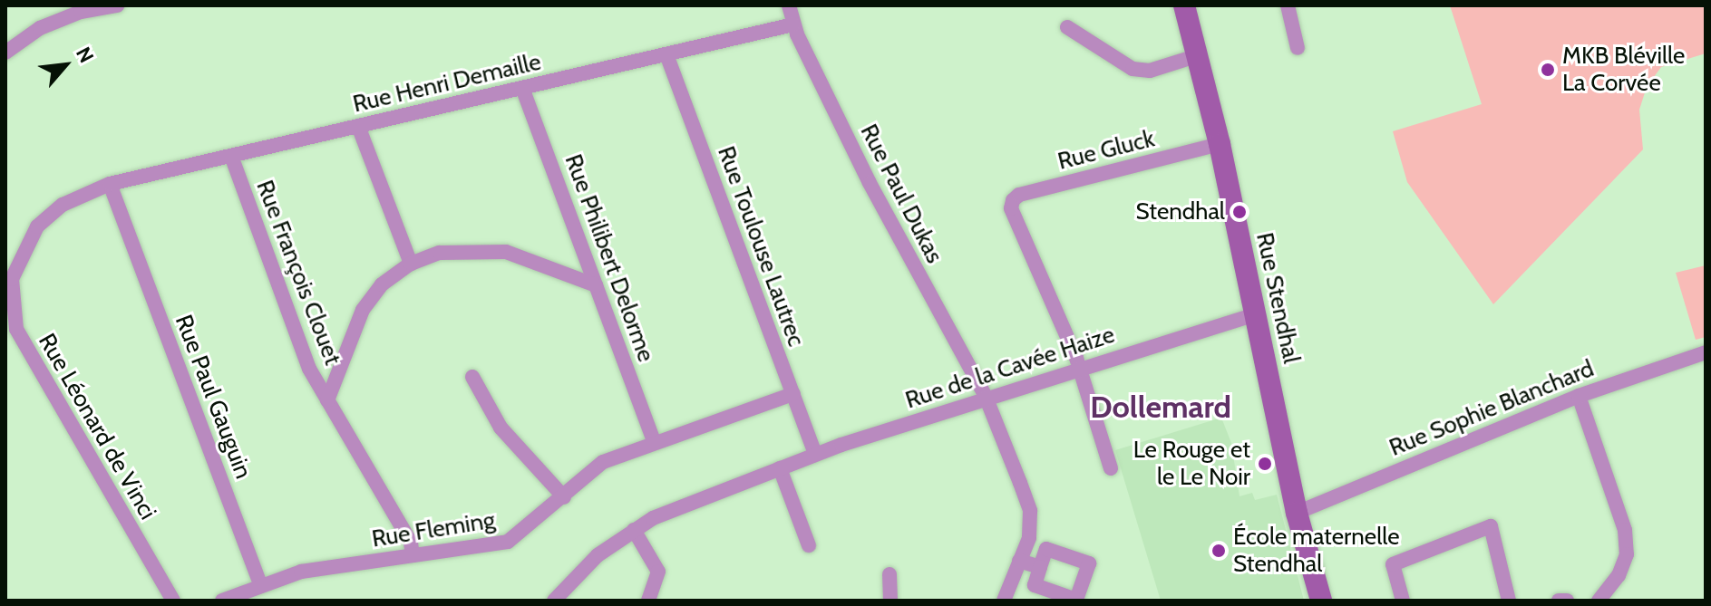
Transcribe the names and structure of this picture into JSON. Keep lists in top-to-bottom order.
{
  "streets": {
    "street": [
      "Rue Henri Demaille",
      "Rue Gluck",
      "Rue Paul Dukas",
      "Rue Toulouse Lautrec",
      "Rue Philibert Delorme",
      "Rue François Clouet",
      "Rue Stendhal",
      "Rue de la Cavée Haize",
      "Rue Paul Gauguin",
      "Rue Sophie Blanchard",
      "Rue Léonard de Vinci",
      "Rue Fleming"
    ]
  },
  "crossings": [
    ["Rue Henri Demaille", "Rue Paul Dukas"],
    ["Rue Henri Demaille", "Rue Toulouse Lautrec"],
    ["Rue Henri Demaille", "Rue Philibert Delorme"],
    ["Rue Henri Demaille", "Rue François Clouet"],
    ["Rue Henri Demaille", "Rue Paul Gauguin"],
    ["Rue Henri Demaille", "Rue Léonard de Vinci"],
    ["Rue Gluck", "Rue Stendhal"],
    ["Rue Gluck", "Rue de la Cavée Haize"],
    ["Rue Paul Dukas", "Rue de la Cavée Haize"],
    ["Rue Toulouse Lautrec", "Rue de la Cavée Haize"],
    ["Rue Toulouse Lautrec", "Rue Fleming"],
    ["Rue Philibert Delorme", "Rue Fleming"],
    ["Rue François Clouet", "Rue Fleming"],
    ["Rue Stendhal", "Rue de la Cavée Haize"],
    ["Rue Stendhal", "Rue Sophie Blanchard"],
    ["Rue Paul Gauguin", "Rue Léonard de Vinci"],
    ["Rue Paul Gauguin", "Rue Fleming"]
  ],
  "districts": ["Dollemard"],
  "places": [
    "MKB Bléville La Corvée",
    "Stendhal",
    "Le Rouge et le Le Noir",
    "École maternelle Stendhal"
  ],
  "north": "top right"
}
